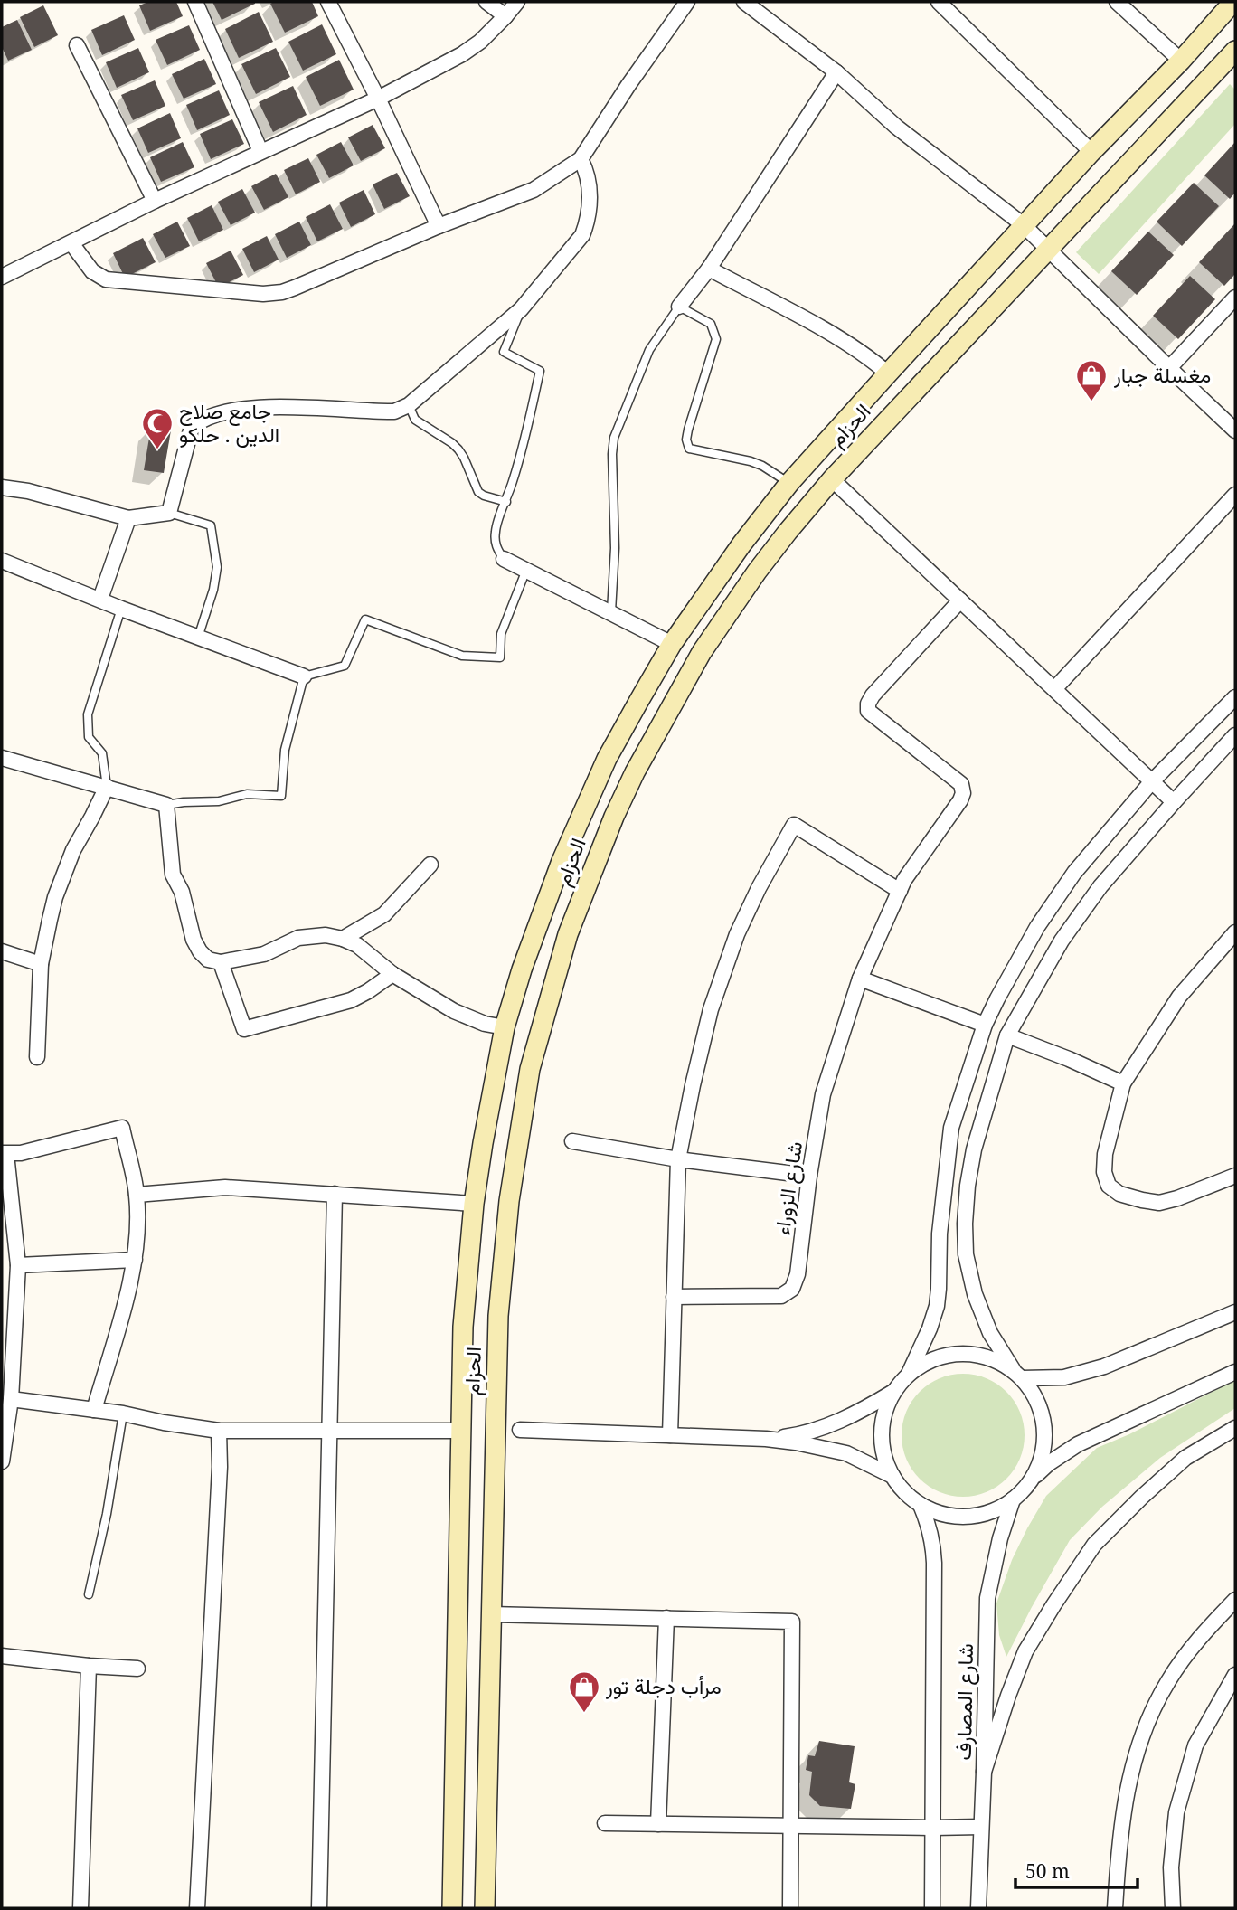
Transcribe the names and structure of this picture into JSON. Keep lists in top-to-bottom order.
{
  "streets": {
    "main road": ["الحزام"],
    "street": ["شارع الزوراء", "شارع المصارف"]
  },
  "places": {
    "shop": ["مغسلة جبار", "مرأب دجلة تور"],
    "mosque": ["جامع صلاح الدين . حلكو"]
  },
  "scale_bar": "50 m"
}
